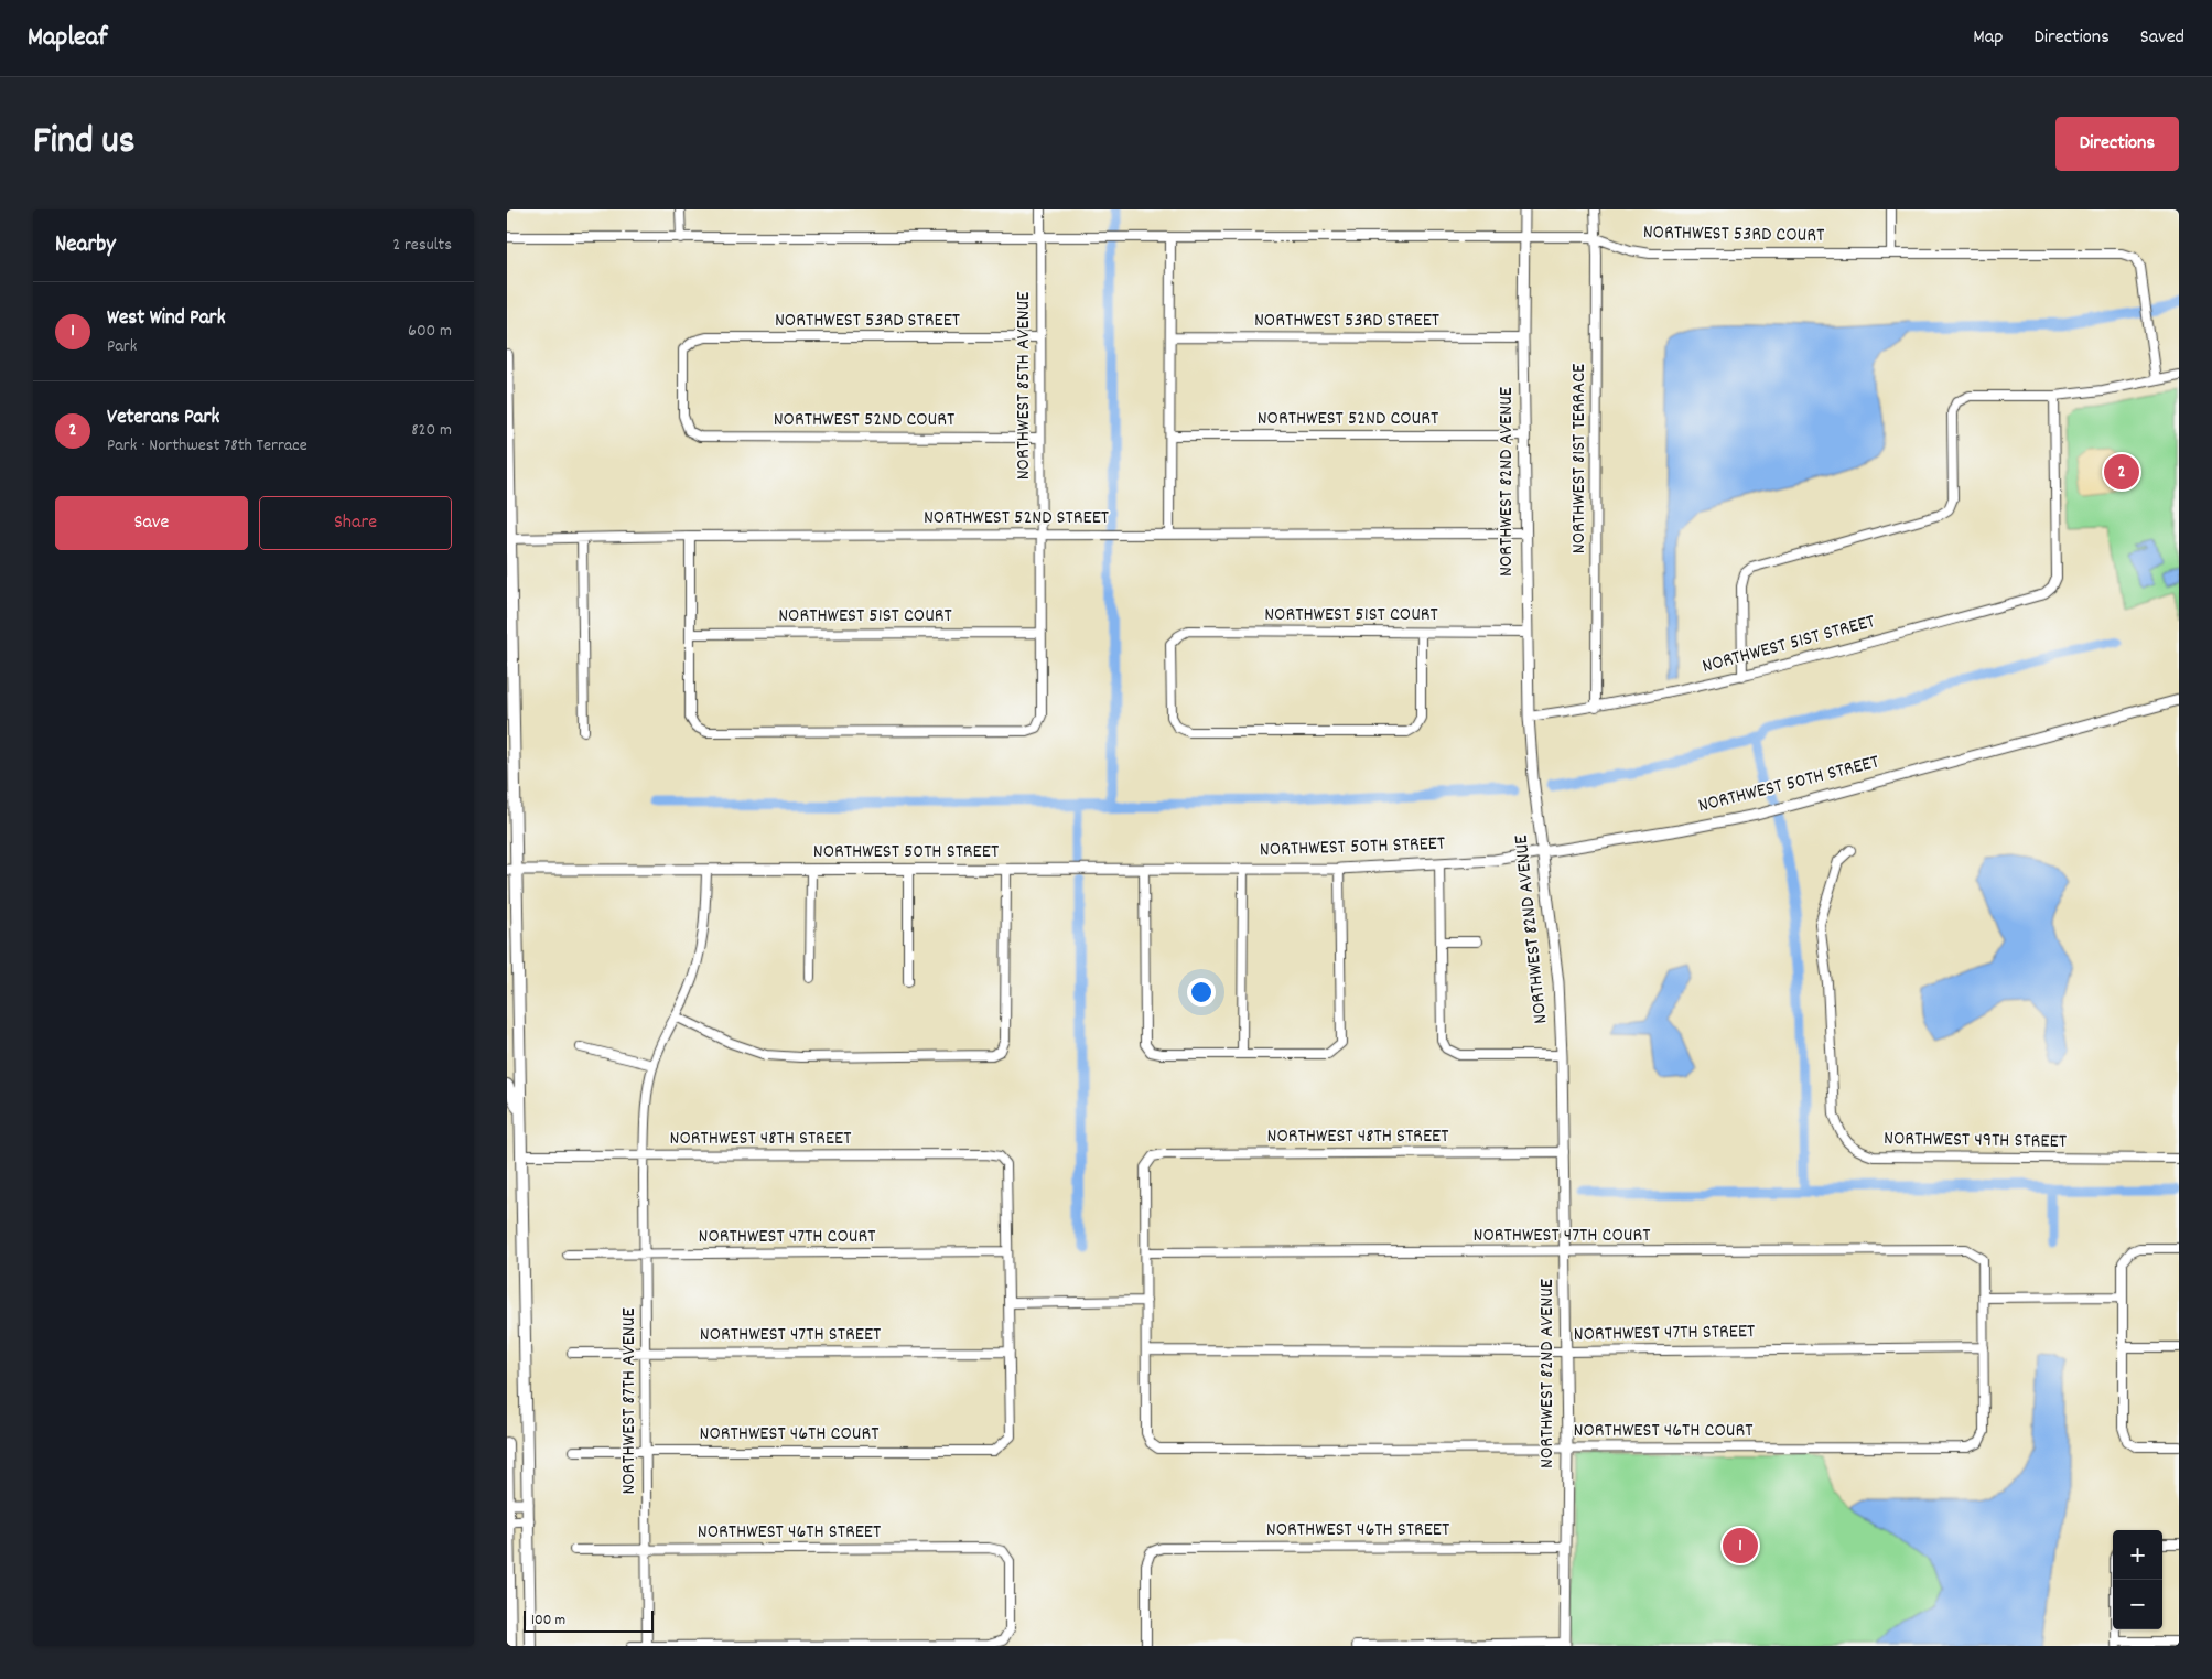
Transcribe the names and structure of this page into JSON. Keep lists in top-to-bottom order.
{
  "streets": {
    "street": [
      "NORTHWEST 53RD COURT",
      "NORTHWEST 53RD STREET",
      "NORTHWEST 85TH AVENUE",
      "NORTHWEST 52ND COURT",
      "NORTHWEST 81ST TERRACE",
      "NORTHWEST 82ND AVENUE",
      "NORTHWEST 52ND STREET",
      "NORTHWEST 51ST COURT",
      "NORTHWEST 51ST STREET",
      "NORTHWEST 50TH STREET",
      "NORTHWEST 48TH STREET",
      "NORTHWEST 49TH STREET",
      "NORTHWEST 47TH COURT",
      "NORTHWEST 47TH STREET",
      "NORTHWEST 87TH AVENUE",
      "NORTHWEST 46TH COURT",
      "NORTHWEST 46TH STREET"
    ]
  },
  "crossings": [
    ["NORTHWEST 53RD COURT", "NORTHWEST 85TH AVENUE"],
    ["NORTHWEST 53RD COURT", "NORTHWEST 81ST TERRACE"],
    ["NORTHWEST 53RD COURT", "NORTHWEST 82ND AVENUE"],
    ["NORTHWEST 53RD STREET", "NORTHWEST 85TH AVENUE"],
    ["NORTHWEST 53RD STREET", "NORTHWEST 52ND COURT"],
    ["NORTHWEST 53RD STREET", "NORTHWEST 82ND AVENUE"],
    ["NORTHWEST 85TH AVENUE", "NORTHWEST 52ND COURT"],
    ["NORTHWEST 85TH AVENUE", "NORTHWEST 52ND STREET"],
    ["NORTHWEST 85TH AVENUE", "NORTHWEST 51ST COURT"],
    ["NORTHWEST 52ND COURT", "NORTHWEST 82ND AVENUE"],
    ["NORTHWEST 81ST TERRACE", "NORTHWEST 51ST STREET"],
    ["NORTHWEST 82ND AVENUE", "NORTHWEST 52ND STREET"],
    ["NORTHWEST 82ND AVENUE", "NORTHWEST 51ST COURT"],
    ["NORTHWEST 82ND AVENUE", "NORTHWEST 51ST STREET"],
    ["NORTHWEST 82ND AVENUE", "NORTHWEST 50TH STREET"],
    ["NORTHWEST 82ND AVENUE", "NORTHWEST 48TH STREET"],
    ["NORTHWEST 82ND AVENUE", "NORTHWEST 47TH COURT"],
    ["NORTHWEST 82ND AVENUE", "NORTHWEST 47TH STREET"],
    ["NORTHWEST 82ND AVENUE", "NORTHWEST 46TH COURT"],
    ["NORTHWEST 82ND AVENUE", "NORTHWEST 46TH STREET"],
    ["NORTHWEST 50TH STREET", "NORTHWEST 87TH AVENUE"],
    ["NORTHWEST 48TH STREET", "NORTHWEST 47TH COURT"],
    ["NORTHWEST 48TH STREET", "NORTHWEST 87TH AVENUE"],
    ["NORTHWEST 47TH COURT", "NORTHWEST 87TH AVENUE"],
    ["NORTHWEST 47TH STREET", "NORTHWEST 87TH AVENUE"],
    ["NORTHWEST 47TH STREET", "NORTHWEST 46TH COURT"],
    ["NORTHWEST 87TH AVENUE", "NORTHWEST 46TH COURT"],
    ["NORTHWEST 87TH AVENUE", "NORTHWEST 46TH STREET"]
  ],
  "scale_bar": "100 m",
  "page": {
    "header": "Mapleaf",
    "nav": ["Map", "Directions", "Saved"],
    "title": "Find us",
    "buttons": [
      "Directions",
      ["Save", "Share"]
    ],
    "heading": ["Nearby", "2 results"],
    "list": [
      {
        "mark": "1",
        "name": "West Wind Park",
        "note": "Park",
        "value": "600 m"
      },
      {
        "mark": "2",
        "name": "Veterans Park",
        "note": "Park · Northwest 78th Terrace",
        "value": "820 m"
      }
    ],
    "pins": ["2", "1"],
    "map_buttons": ["+", "−"],
    "scale": "100 m"
  }
}
